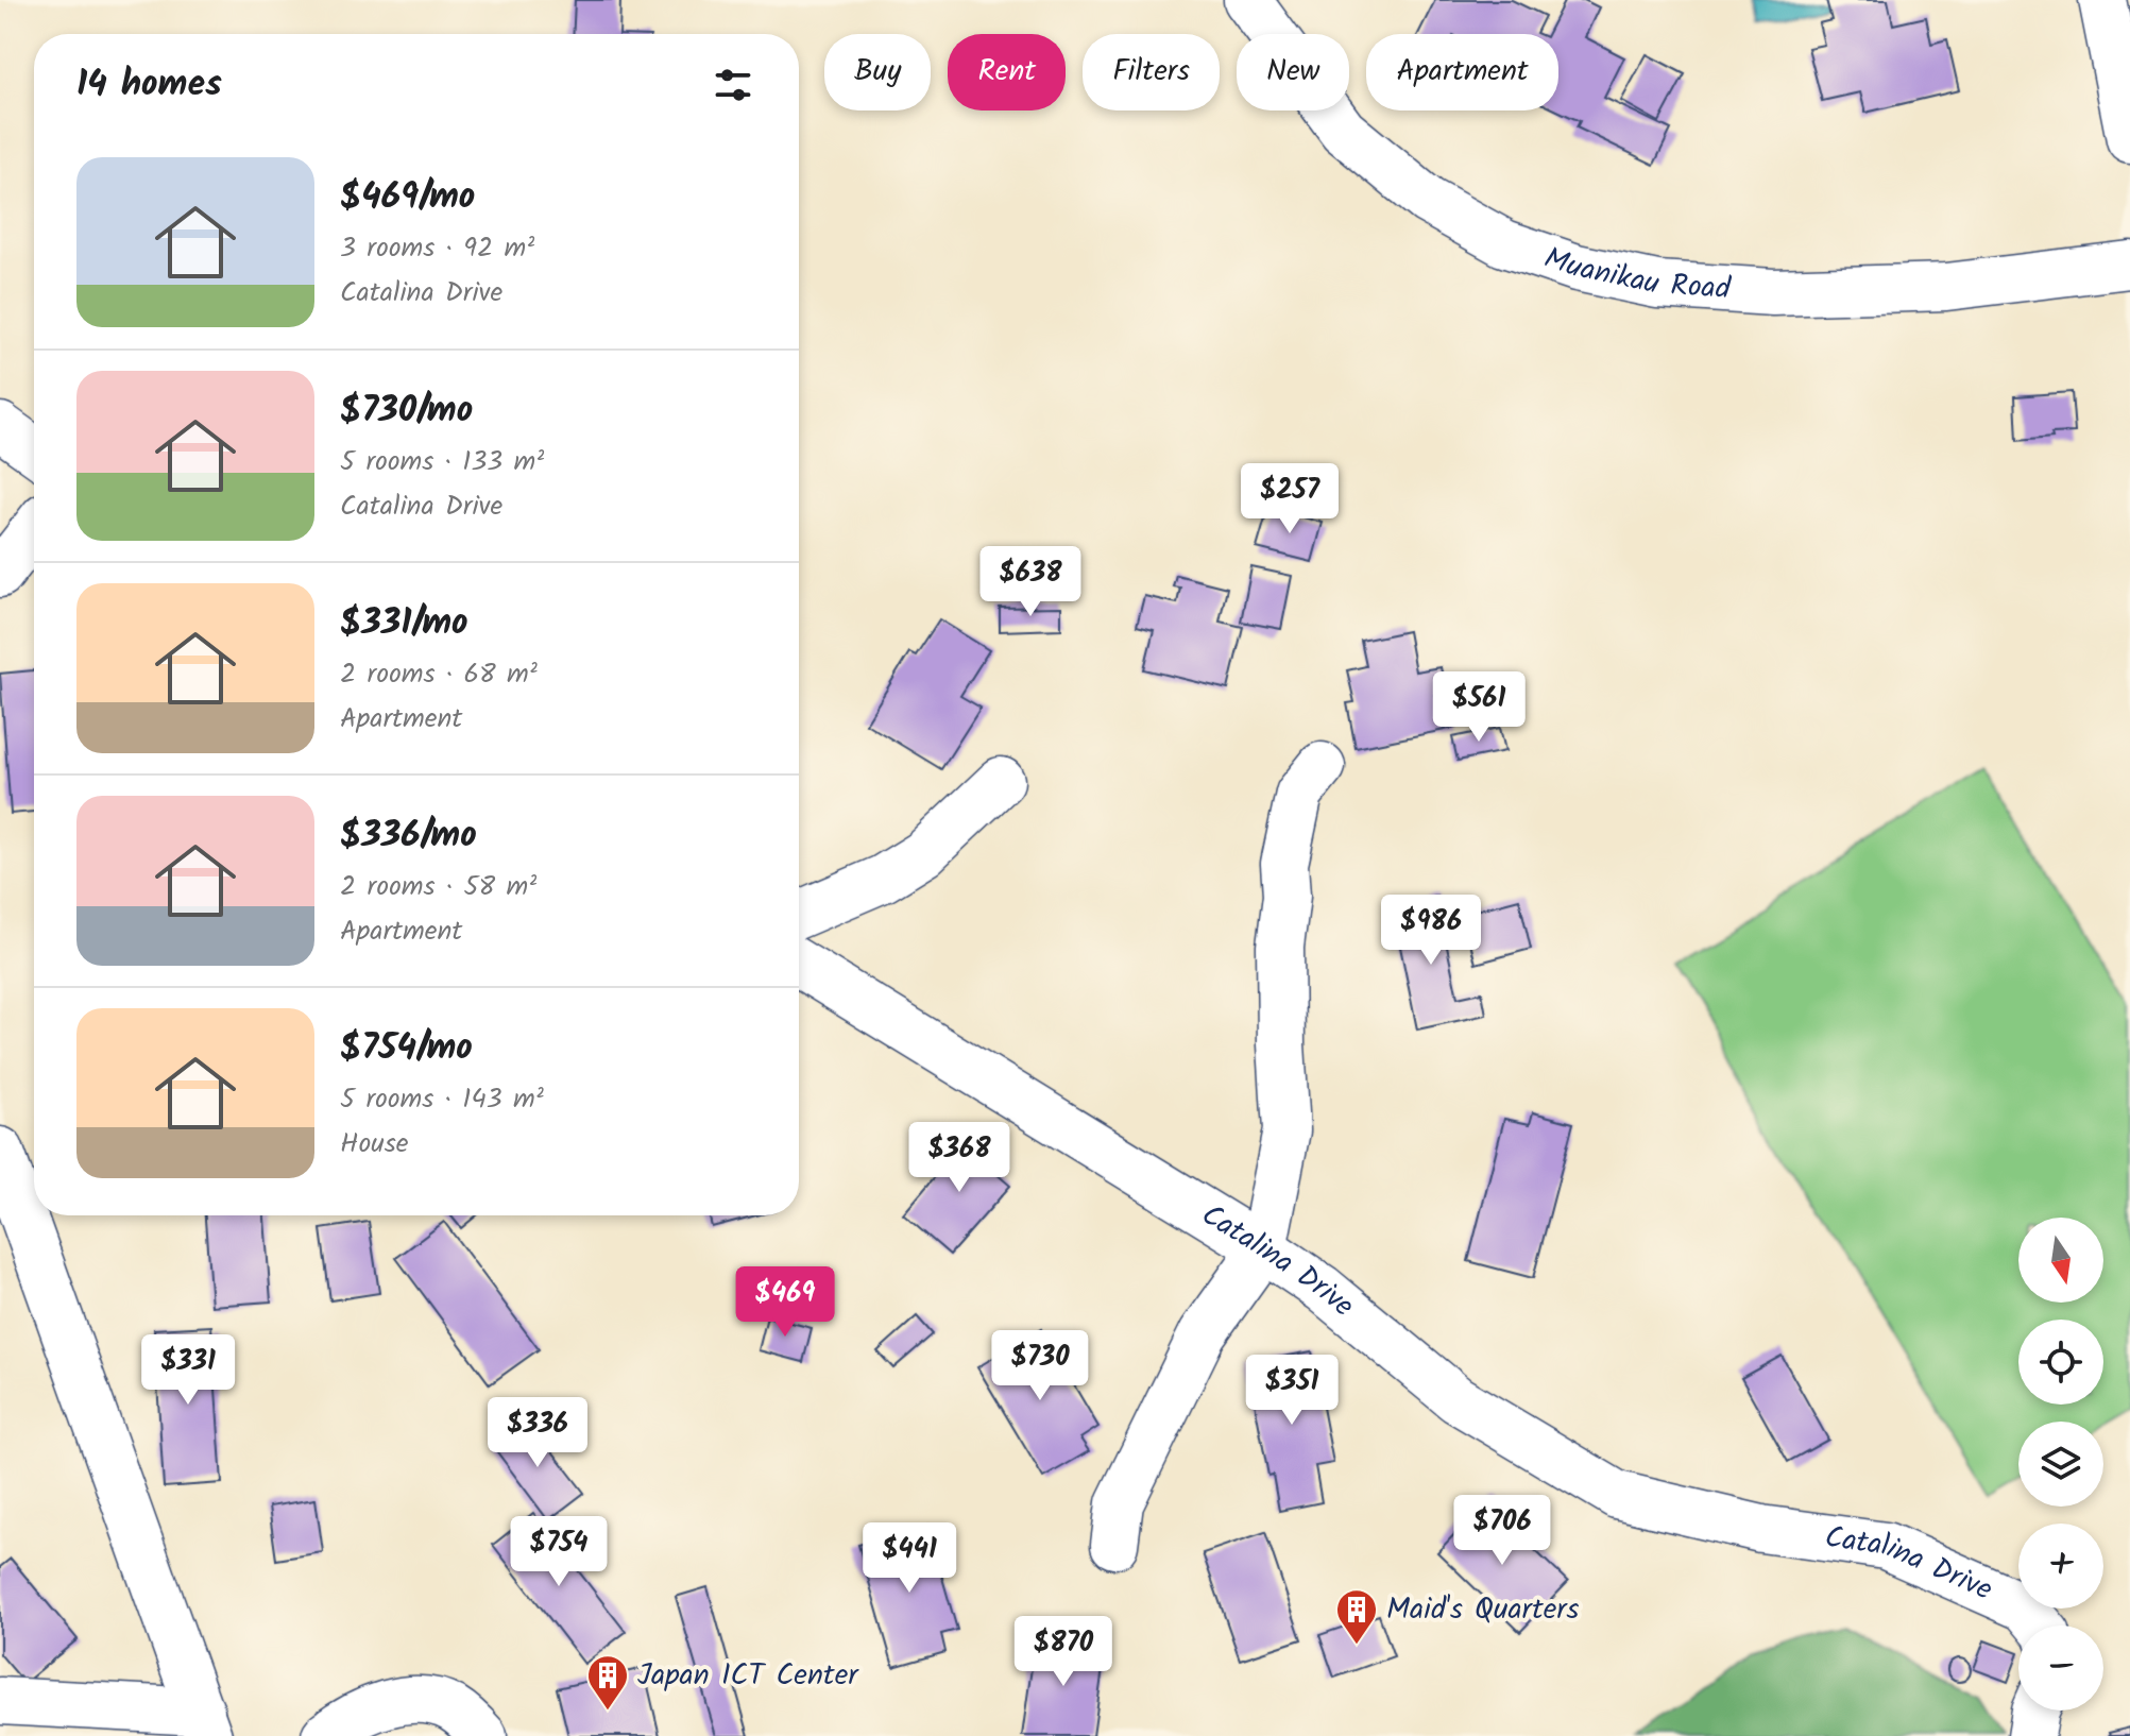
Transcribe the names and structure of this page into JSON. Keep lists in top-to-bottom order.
{
  "streets": {
    "street": ["Muanikau Road", "Catalina Drive"]
  },
  "places": {
    "building": ["Maid's Quarters", "Japan ICT Center"]
  },
  "north": "bottom",
  "page": {
    "chip": [
      "Buy",
      "Rent",
      "Filters",
      "New",
      "Apartment"
    ],
    "heading": "14 homes",
    "list": [
      {
        "name": "$469/mo",
        "note": "3 rooms · 92 m² · Catalina Drive"
      },
      {
        "name": "$730/mo",
        "note": "5 rooms · 133 m² · Catalina Drive"
      },
      {
        "name": "$331/mo",
        "note": "2 rooms · 68 m² · Apartment"
      },
      {
        "name": "$336/mo",
        "note": "2 rooms · 58 m² · Apartment"
      },
      {
        "name": "$754/mo",
        "note": "5 rooms · 143 m² · House"
      }
    ],
    "price": [
      "$257",
      "$638",
      "$561",
      "$986",
      "$368",
      "$469",
      "$730",
      "$331",
      "$351",
      "$336",
      "$706",
      "$754",
      "$441",
      "$870"
    ],
    "map_buttons": ["+", "−"]
  }
}
